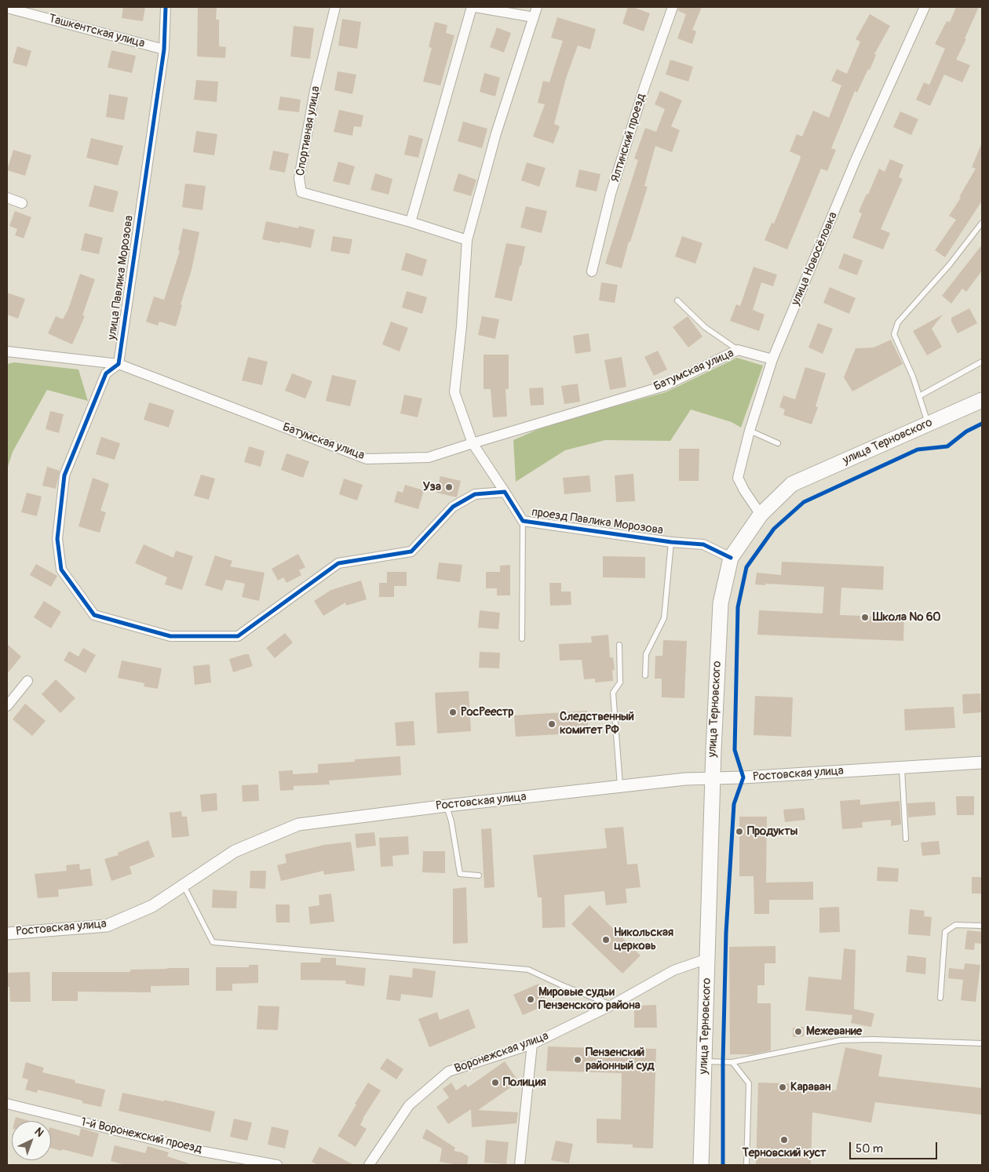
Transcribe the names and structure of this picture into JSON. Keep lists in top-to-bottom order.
{
  "streets": {
    "main road": ["улица Терновского"],
    "street": [
      "Ташкентская улица",
      "Спортивная улица",
      "Ялтинский проезд",
      "улица Новосёловка",
      "улица Павлика Морозова",
      "Батумская улица",
      "проезд Павлика Морозова",
      "Ростовская улица",
      "Воронежская улица",
      "1-й Воронежский проезд"
    ]
  },
  "crossings": [
    ["Ташкентская улица", "улица Павлика Морозова"],
    ["улица Новосёловка", "Батумская улица"],
    ["улица Новосёловка", "улица Терновского"],
    ["улица Павлика Морозова", "Батумская улица"],
    ["улица Терновского", "проезд Павлика Морозова"],
    ["улица Терновского", "Ростовская улица"],
    ["улица Терновского", "Воронежская улица"]
  ],
  "places": [
    "Уза",
    "Школа № 60",
    "РосРеестр",
    "Следственный комитет РФ",
    "Продукты",
    "Никольская церковь",
    "Мировые судьи Пензенского района",
    "Межевание",
    "Пензенский районный суд",
    "Полиция",
    "Караван",
    "Терновский куст"
  ],
  "scale_bar": "50 m",
  "north": "top right"
}
